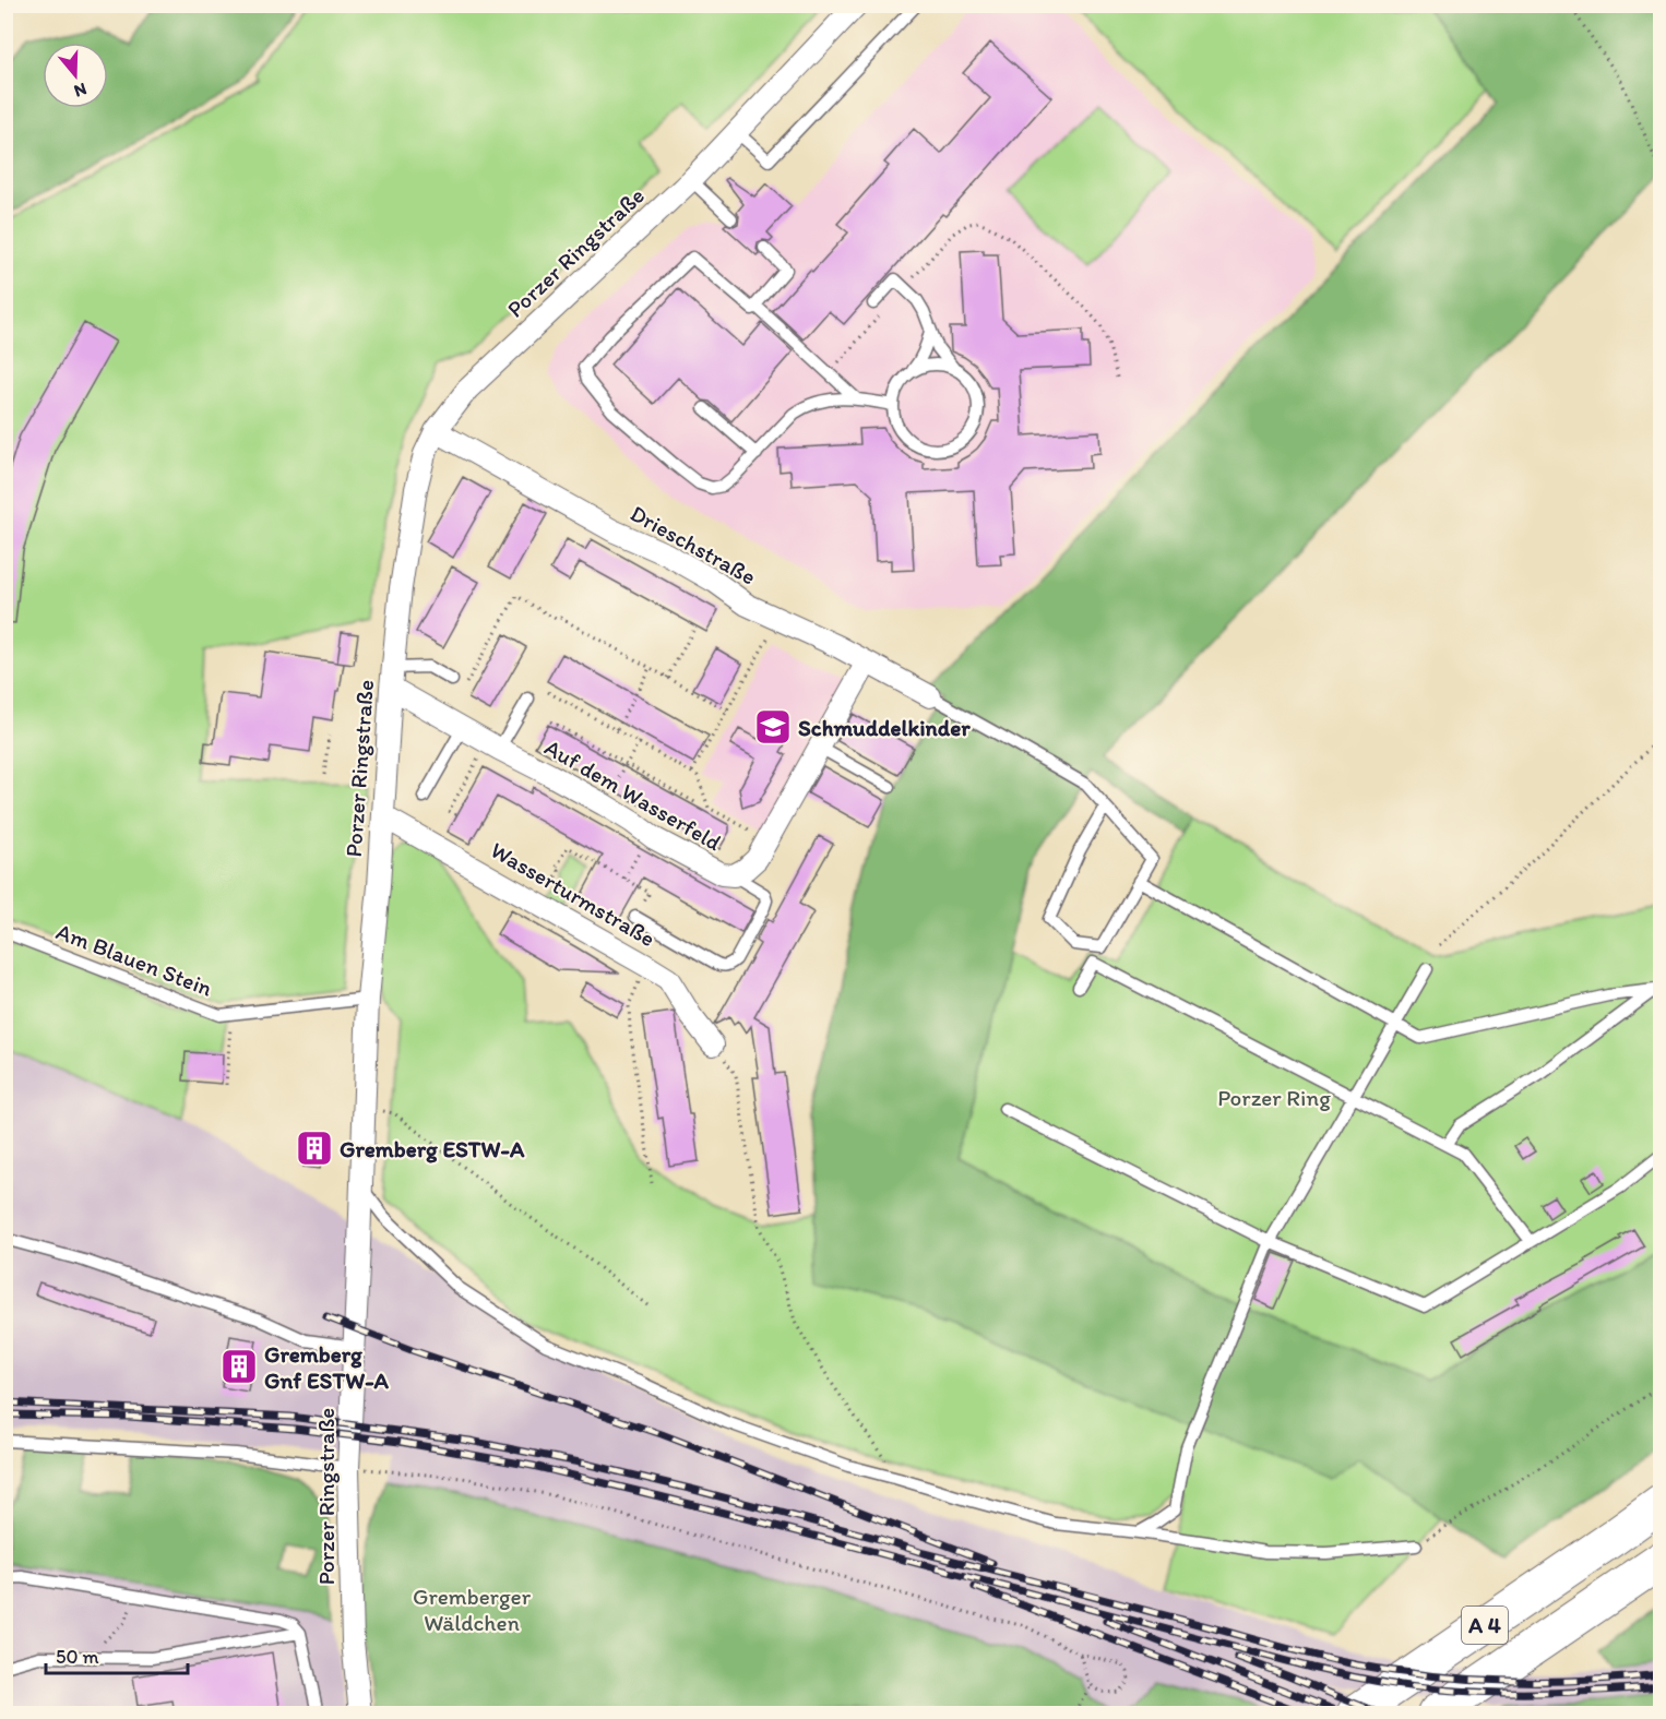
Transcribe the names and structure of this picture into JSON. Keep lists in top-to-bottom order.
{
  "streets": {
    "highway": ["A 4"],
    "street": [
      "Porzer Ringstraße",
      "Drieschstraße",
      "Auf dem Wasserfeld",
      "Wasserturmstraße"
    ],
    "lane": ["Am Blauen Stein"]
  },
  "crossings": [
    ["Porzer Ringstraße", "Drieschstraße"],
    ["Porzer Ringstraße", "Auf dem Wasserfeld"],
    ["Porzer Ringstraße", "Wasserturmstraße"],
    ["Porzer Ringstraße", "Am Blauen Stein"],
    ["Drieschstraße", "Auf dem Wasserfeld"]
  ],
  "parks": ["Porzer Ring", "Gremberger Wäldchen"],
  "places": {
    "school or university": ["Schmuddelkinder"],
    "building": ["Gremberg ESTW-A", "Gremberg Gnf ESTW-A"]
  },
  "scale_bar": "50 m",
  "north": "bottom"
}
